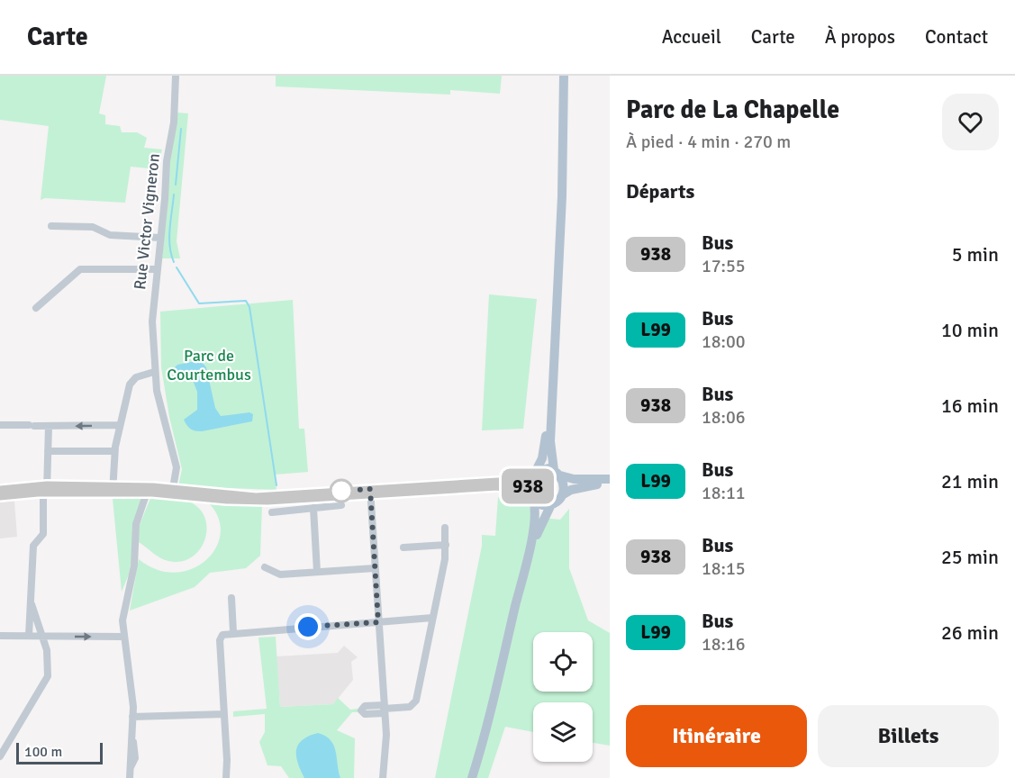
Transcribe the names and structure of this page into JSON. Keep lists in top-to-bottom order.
{
  "streets": {
    "street": ["Rue Victor Vigneron"]
  },
  "parks": ["Parc de Courtembus"],
  "lines": ["bus line 938"],
  "scale_bar": "100 m",
  "page": {
    "header": "Carte",
    "nav": [
      "Accueil",
      "Carte",
      "À propos",
      "Contact"
    ],
    "on_map": "938",
    "heading": [
      ["Parc de La Chapelle", "À pied · 4 min · 270 m"],
      "Départs"
    ],
    "list": [
      {
        "mark": "938",
        "name": "Bus",
        "note": "17:55",
        "value": "5 min"
      },
      {
        "mark": "L99",
        "name": "Bus",
        "note": "18:00",
        "value": "10 min"
      },
      {
        "mark": "938",
        "name": "Bus",
        "note": "18:06",
        "value": "16 min"
      },
      {
        "mark": "L99",
        "name": "Bus",
        "note": "18:11",
        "value": "21 min"
      },
      {
        "mark": "938",
        "name": "Bus",
        "note": "18:15",
        "value": "25 min"
      },
      {
        "mark": "L99",
        "name": "Bus",
        "note": "18:16",
        "value": "26 min"
      }
    ],
    "buttons": ["Itinéraire", "Billets"],
    "scale": "100 m"
  }
}
